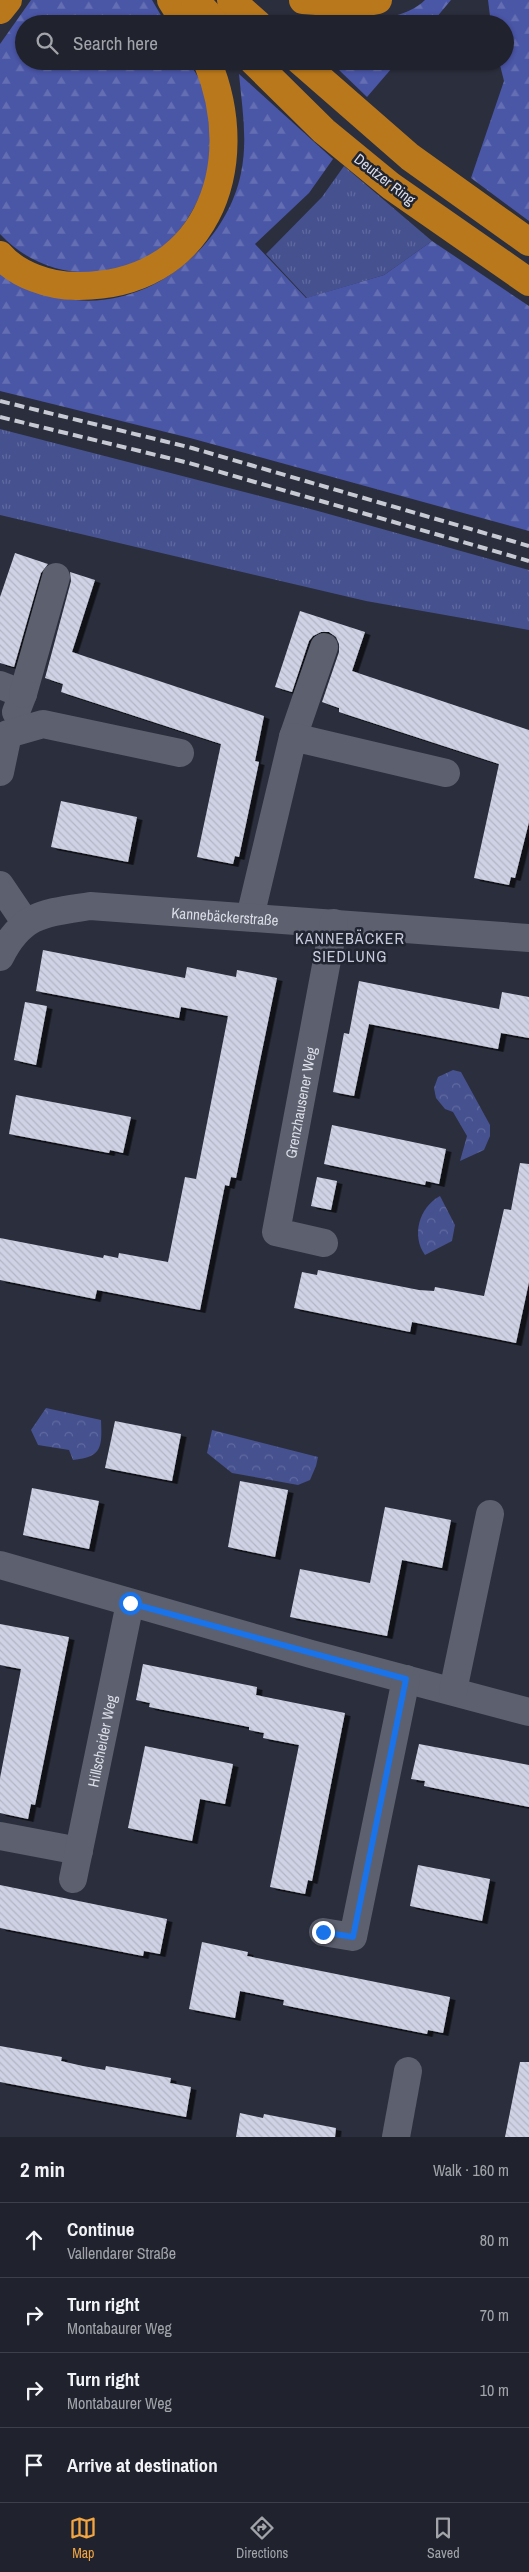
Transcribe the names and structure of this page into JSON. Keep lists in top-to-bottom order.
{
  "streets": {
    "highway": ["Deutzer Ring"],
    "street": ["Kannebäckerstraße", "Grenzhausener Weg", "Hillscheider Weg"]
  },
  "crossings": [
    ["Kannebäckerstraße", "Grenzhausener Weg"]
  ],
  "districts": ["KANNEBÄCKER SIEDLUNG"],
  "page": {
    "search": "Search here",
    "heading": ["2 min", "Walk · 160 m"],
    "list": [
      ["Continue", "Vallendarer Straße", "80 m"],
      ["Turn right", "Montabaurer Weg", "70 m"],
      ["Turn right", "Montabaurer Weg", "10 m"],
      "Arrive at destination"
    ],
    "nav": ["Map", "Directions", "Saved"]
  }
}
